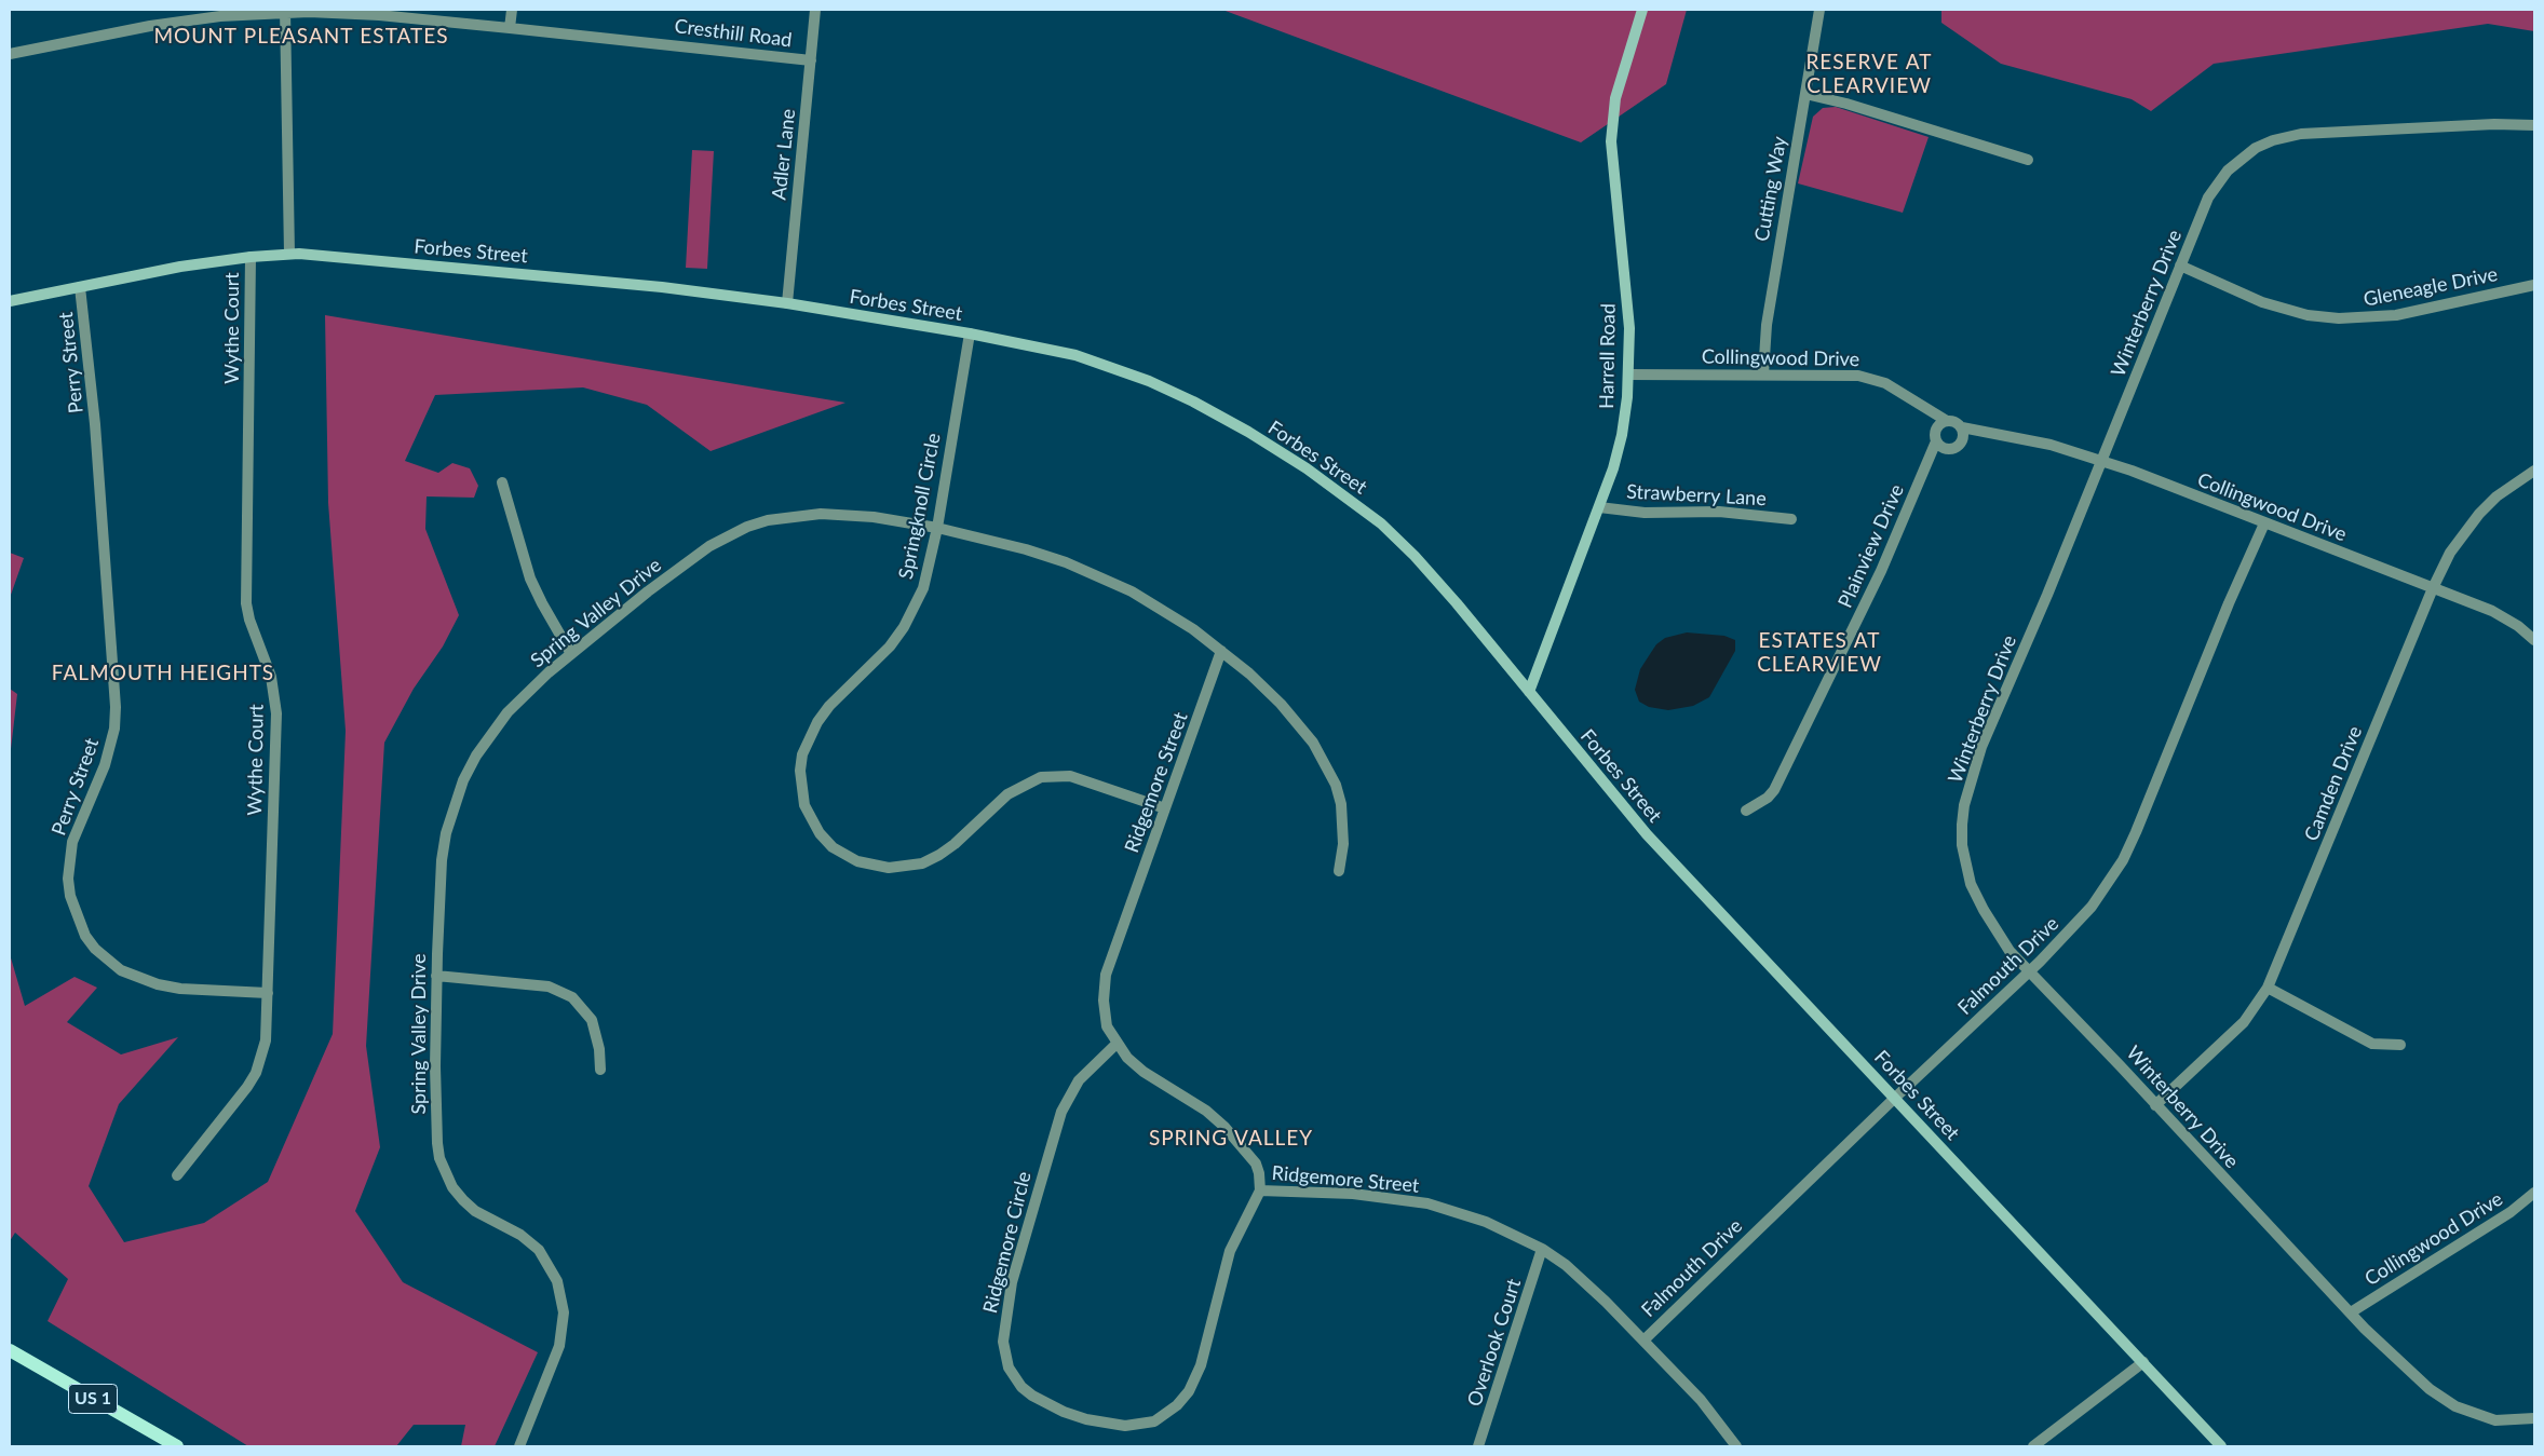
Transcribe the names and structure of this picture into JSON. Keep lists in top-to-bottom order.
{
  "streets": {
    "main road": ["US 1"],
    "street": [
      "Cresthill Road",
      "Adler Lane",
      "Cutting Way",
      "Forbes Street",
      "Gleneagle Drive",
      "Winterberry Drive",
      "Wythe Court",
      "Harrell Road",
      "Collingwood Drive",
      "Perry Street",
      "Strawberry Lane",
      "Springknoll Circle",
      "Plainview Drive",
      "Spring Valley Drive",
      "Ridgemore Street",
      "Camden Drive",
      "Falmouth Drive",
      "Ridgemore Circle",
      "Overlook Court"
    ]
  },
  "crossings": [
    ["Cresthill Road", "Adler Lane"],
    ["Adler Lane", "Forbes Street"],
    ["Cutting Way", "Collingwood Drive"],
    ["Forbes Street", "Wythe Court"],
    ["Forbes Street", "Harrell Road"],
    ["Forbes Street", "Perry Street"],
    ["Forbes Street", "Springknoll Circle"],
    ["Forbes Street", "Falmouth Drive"],
    ["Gleneagle Drive", "Winterberry Drive"],
    ["Winterberry Drive", "Collingwood Drive"],
    ["Winterberry Drive", "Camden Drive"],
    ["Winterberry Drive", "Falmouth Drive"],
    ["Wythe Court", "Perry Street"],
    ["Harrell Road", "Collingwood Drive"],
    ["Harrell Road", "Strawberry Lane"],
    ["Collingwood Drive", "Plainview Drive"],
    ["Collingwood Drive", "Camden Drive"],
    ["Collingwood Drive", "Falmouth Drive"],
    ["Springknoll Circle", "Spring Valley Drive"],
    ["Springknoll Circle", "Ridgemore Street"],
    ["Spring Valley Drive", "Ridgemore Street"],
    ["Ridgemore Street", "Falmouth Drive"],
    ["Ridgemore Street", "Ridgemore Circle"],
    ["Ridgemore Street", "Overlook Court"]
  ],
  "districts": [
    "MOUNT PLEASANT ESTATES",
    "RESERVE AT CLEARVIEW",
    "ESTATES AT CLEARVIEW",
    "FALMOUTH HEIGHTS",
    "SPRING VALLEY"
  ]
}
